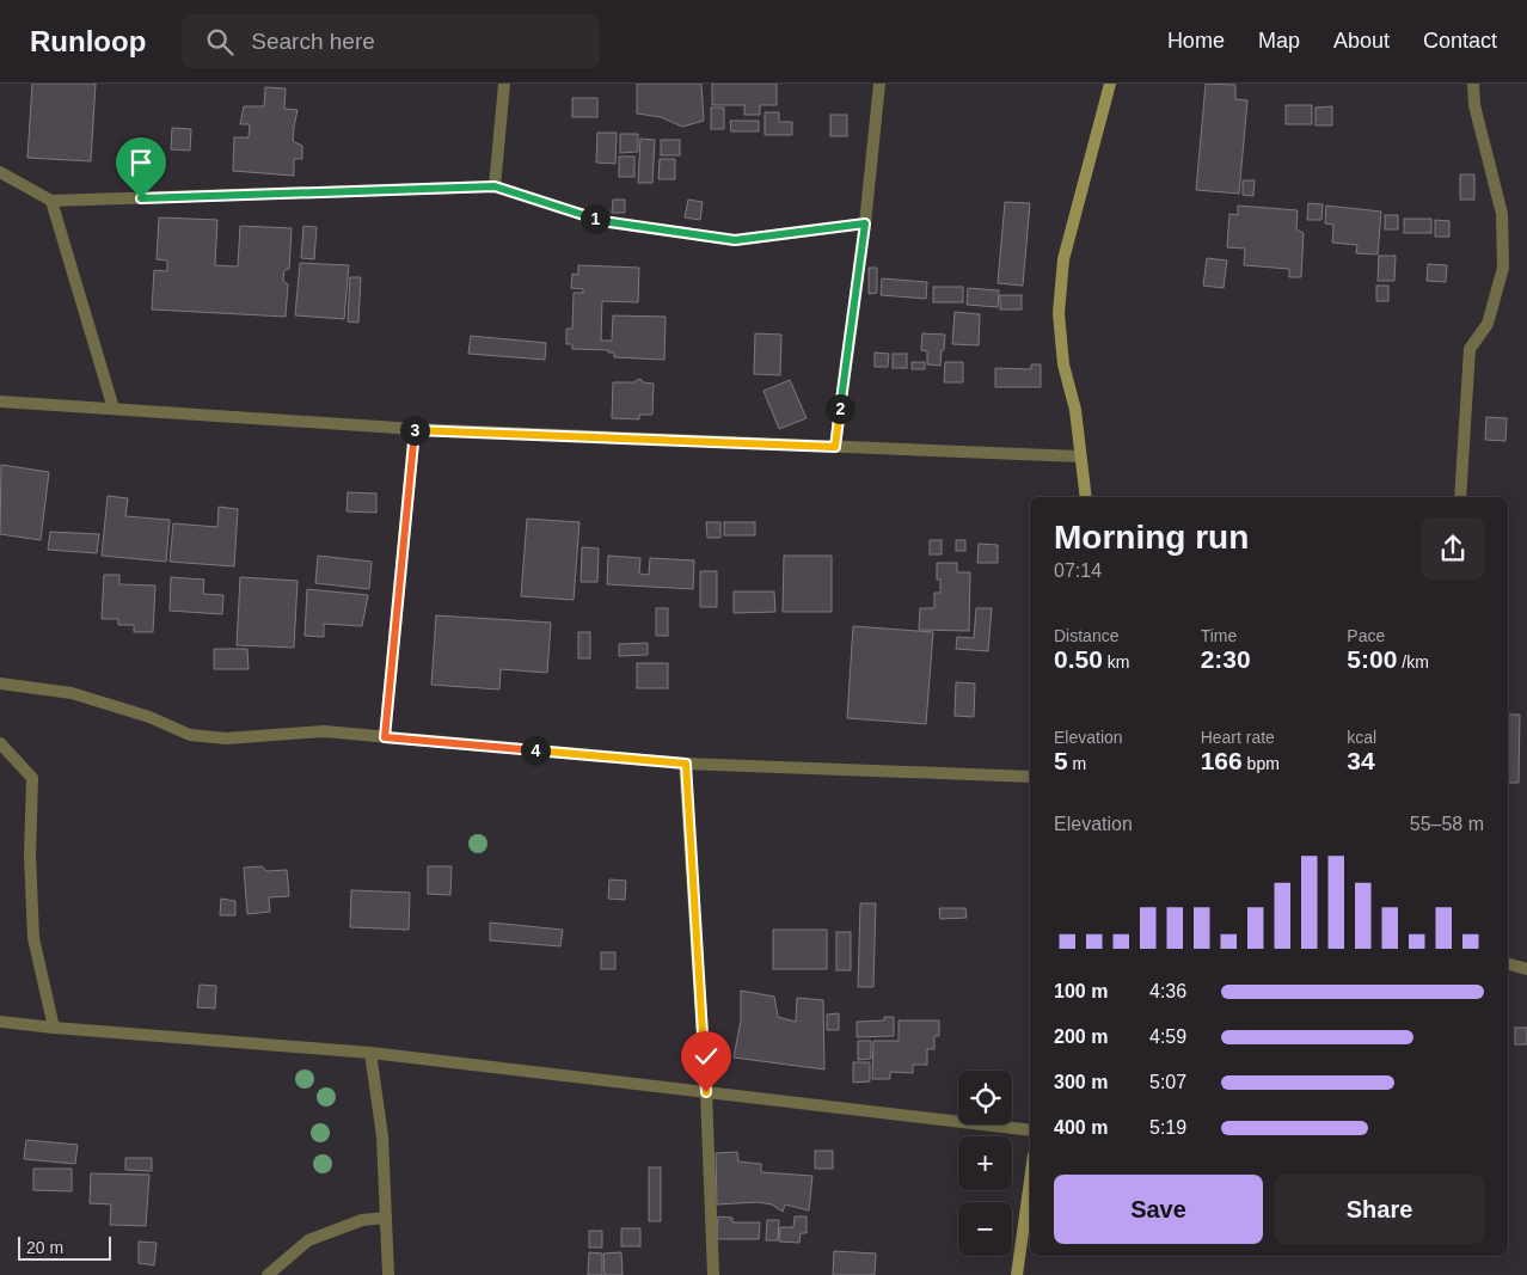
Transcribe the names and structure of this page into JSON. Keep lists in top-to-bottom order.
{
  "scale_bar": "20 m",
  "page": {
    "header": "Runloop",
    "search": "Search here",
    "nav": [
      "Home",
      "Map",
      "About",
      "Contact"
    ],
    "pins": [
      "1",
      "2",
      "3",
      "4"
    ],
    "heading": ["Morning run", "07:14"],
    "stats": [
      ["Distance", "0.50 km"],
      ["Time", "2:30"],
      ["Pace", "5:00 /km"],
      ["Elevation", "5 m"],
      ["Heart rate", "166 bpm"],
      ["kcal", "34"]
    ],
    "chart": ["Elevation", "55–58 m"],
    "list": [
      {
        "name": "100 m",
        "note": "4:36"
      },
      {
        "name": "200 m",
        "note": "4:59"
      },
      {
        "name": "300 m",
        "note": "5:07"
      },
      {
        "name": "400 m",
        "note": "5:19"
      }
    ],
    "map_buttons": ["+", "−"],
    "buttons": ["Save", "Share"],
    "scale": "20 m"
  }
}
